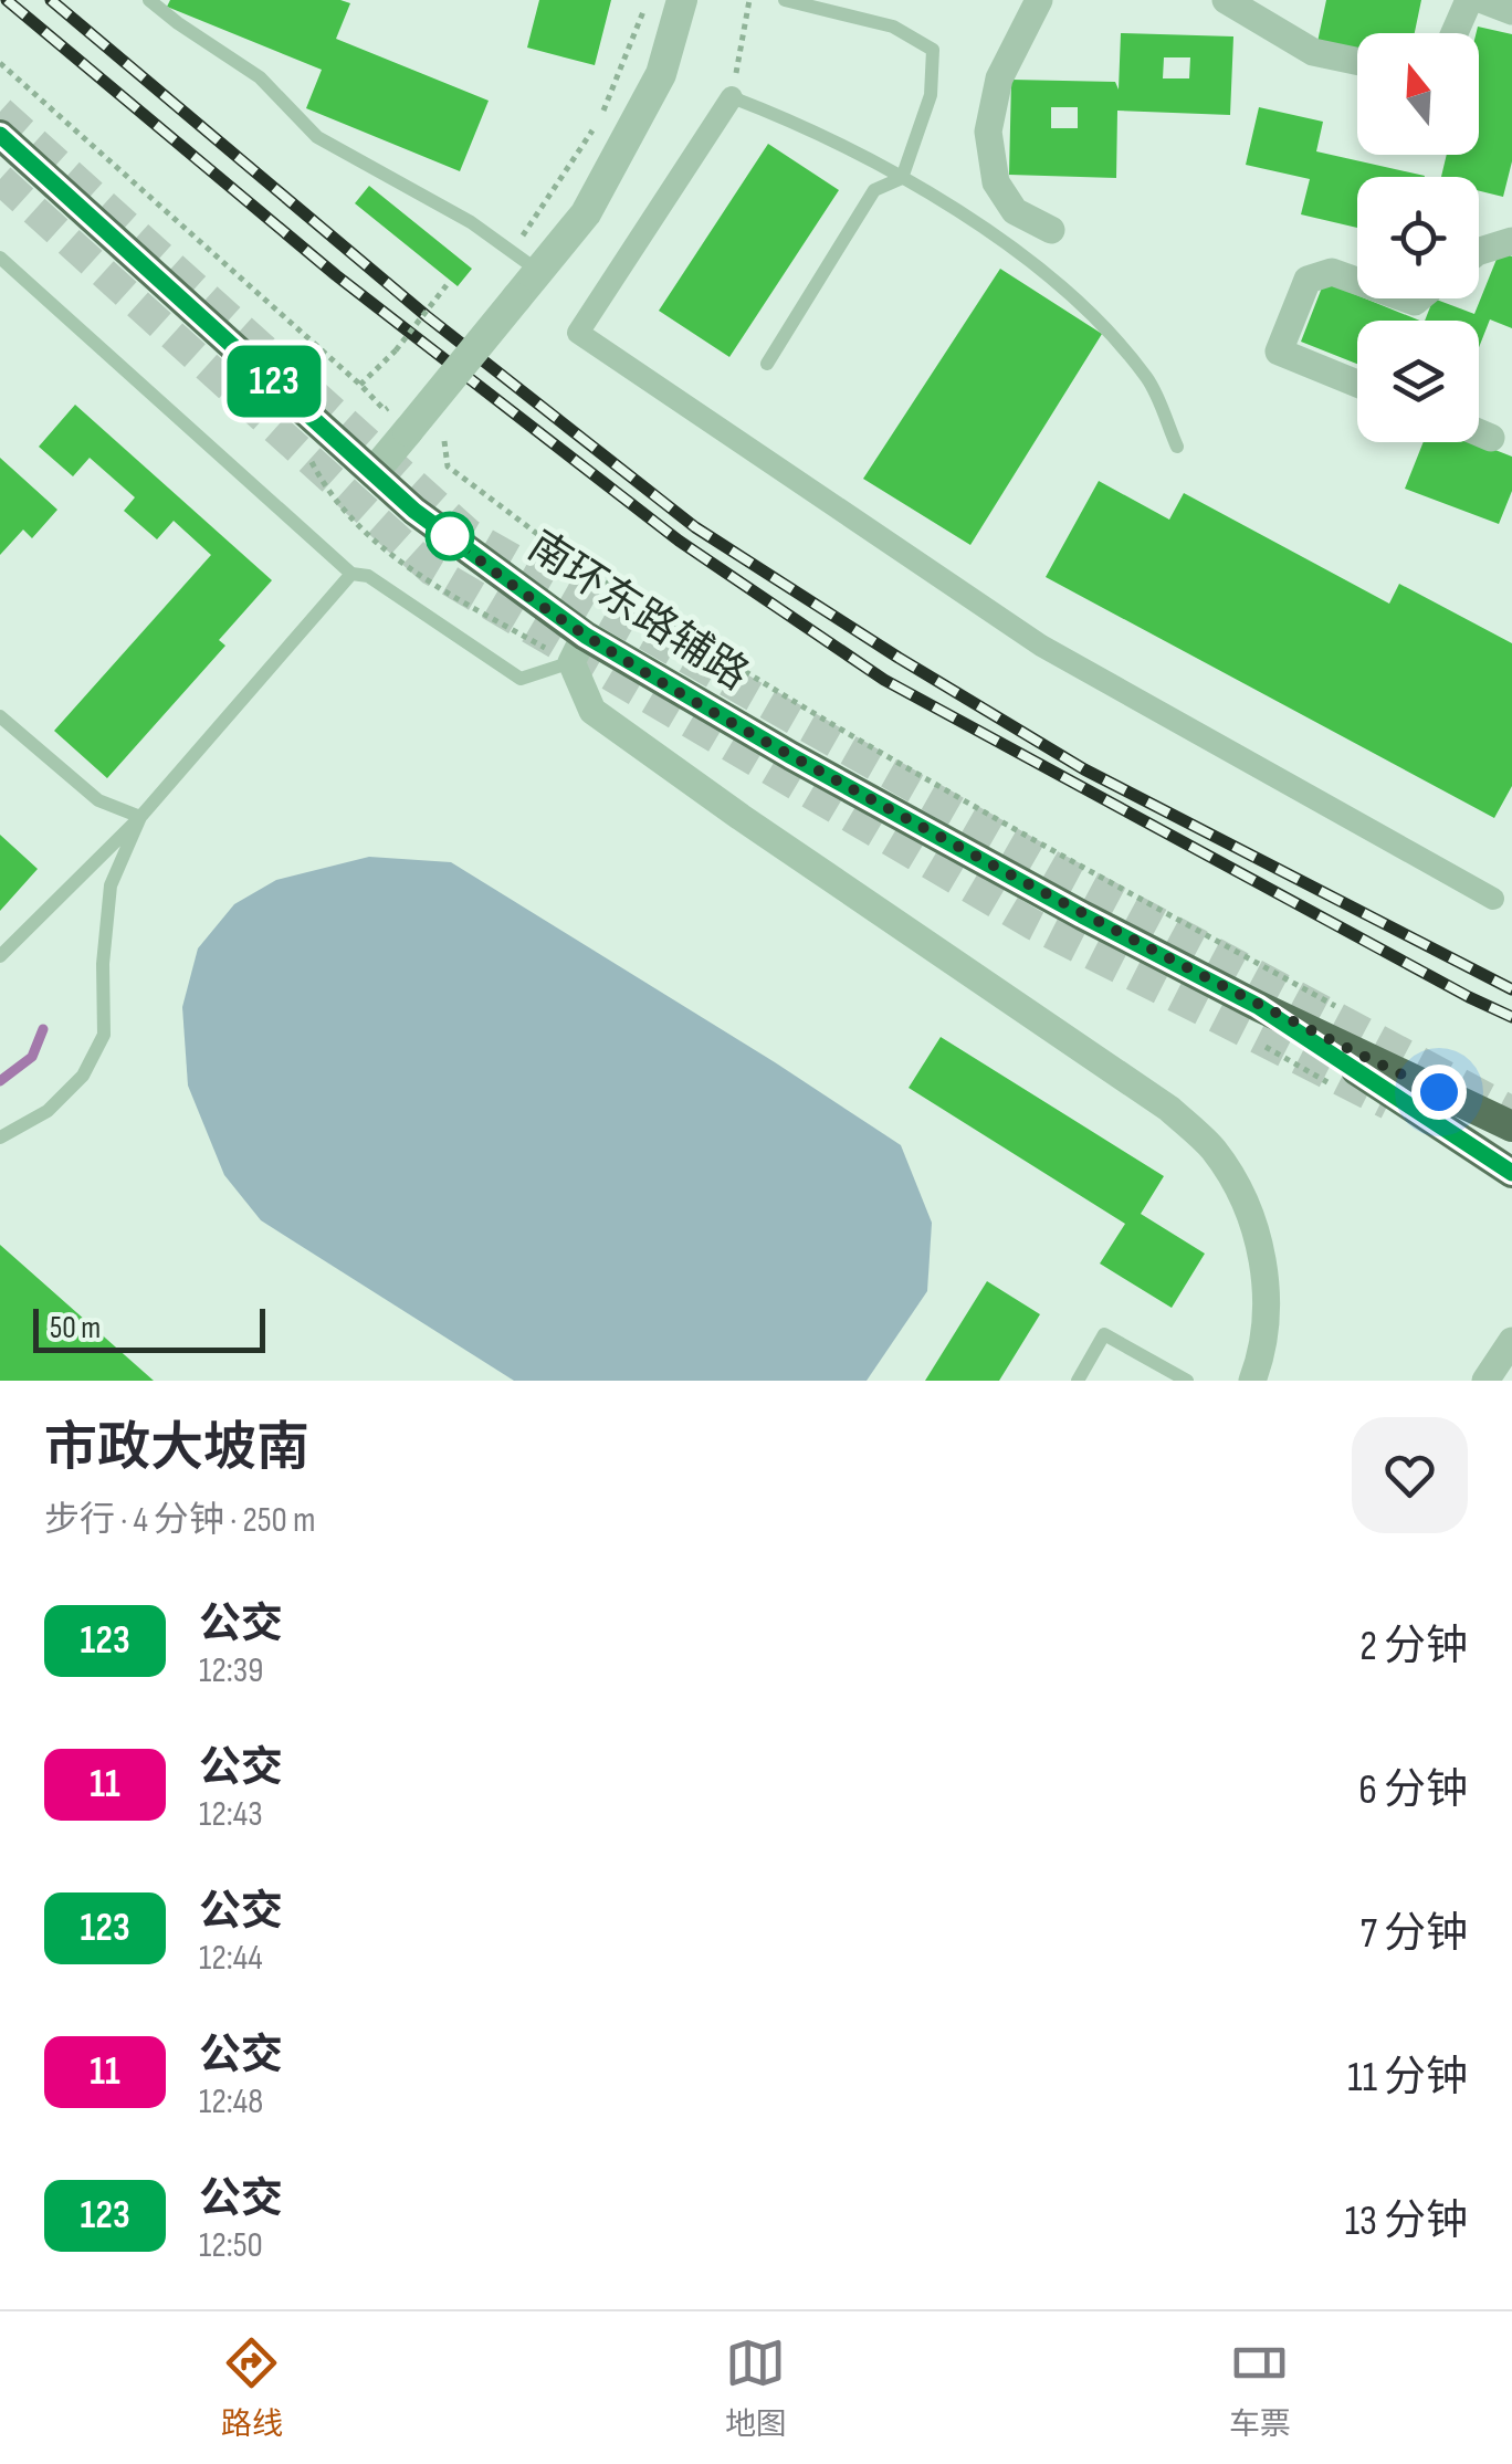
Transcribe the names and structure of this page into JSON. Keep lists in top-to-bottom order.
{
  "streets": {
    "main road": ["南环东路辅路"]
  },
  "lines": ["bus line 123"],
  "scale_bar": "50 m",
  "north": "top",
  "page": {
    "on_map": "123",
    "scale": "50 m",
    "heading": ["市政大坡南", "步行 · 4 分钟 · 250 m"],
    "list": [
      {
        "mark": "123",
        "name": "公交",
        "note": "12:39",
        "value": "2 分钟"
      },
      {
        "mark": "11",
        "name": "公交",
        "note": "12:43",
        "value": "6 分钟"
      },
      {
        "mark": "123",
        "name": "公交",
        "note": "12:44",
        "value": "7 分钟"
      },
      {
        "mark": "11",
        "name": "公交",
        "note": "12:48",
        "value": "11 分钟"
      },
      {
        "mark": "123",
        "name": "公交",
        "note": "12:50",
        "value": "13 分钟"
      }
    ],
    "tabs": ["路线", "地图", "车票"]
  }
}
